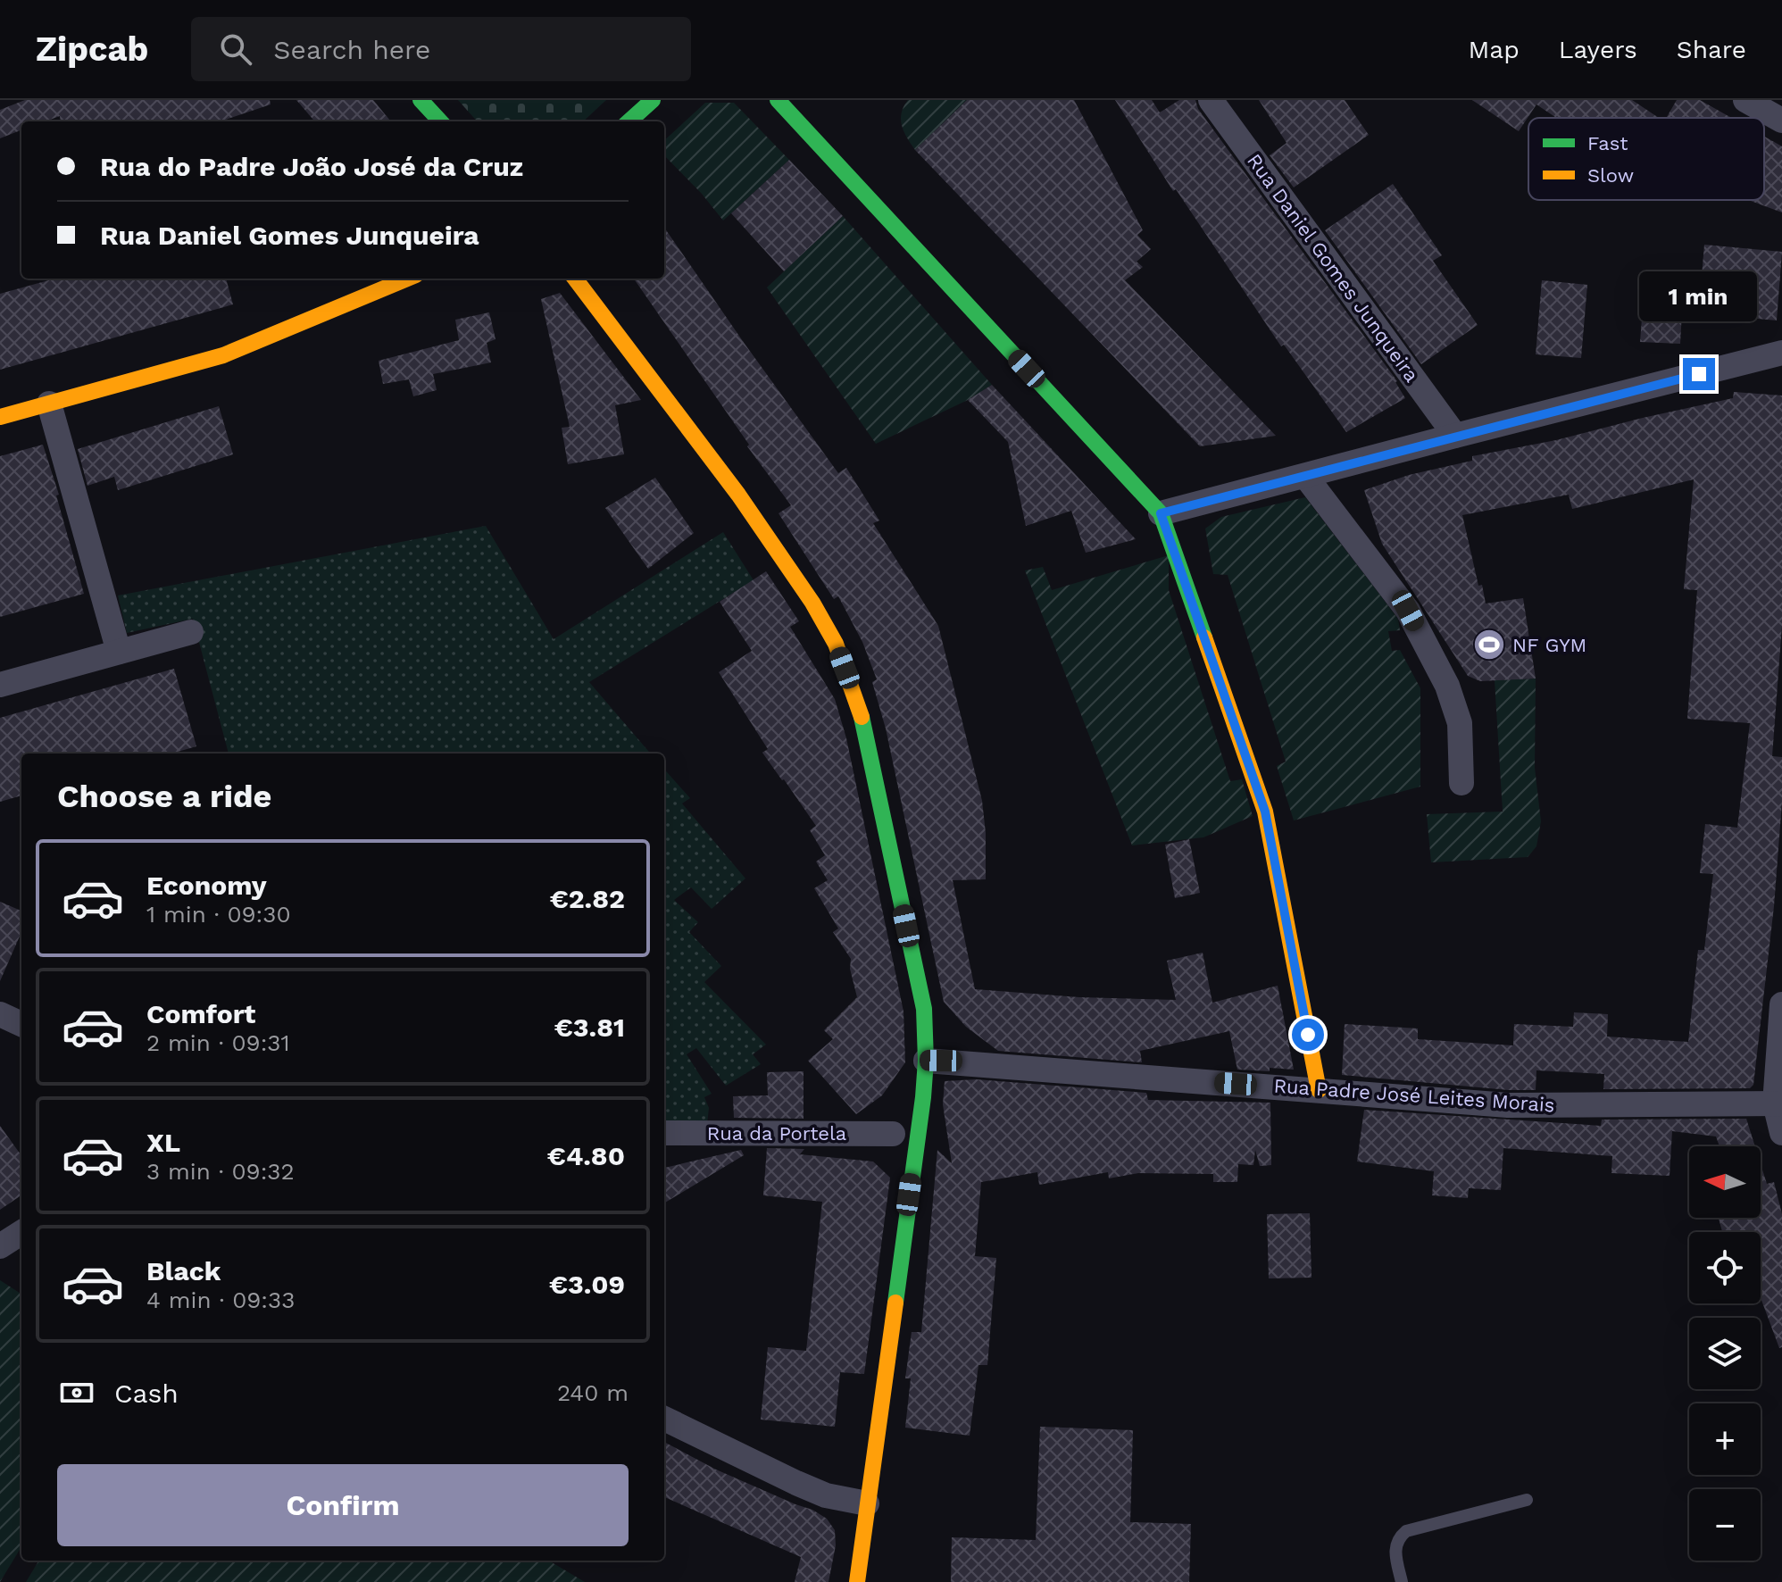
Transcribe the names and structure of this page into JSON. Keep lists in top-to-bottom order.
{
  "streets": {
    "street": ["Rua Daniel Gomes Junqueira", "Rua Padre José Leites Morais", "Rua da Portela"]
  },
  "places": {
    "sports": ["NF GYM"]
  },
  "legend": ["Fast", "Slow"],
  "north": "left",
  "page": {
    "header": "Zipcab",
    "search": "Search here",
    "nav": ["Map", "Layers", "Share"],
    "banner": ["Rua do Padre João José da Cruz", "Rua Daniel Gomes Junqueira"],
    "bubble": "1 min",
    "heading": "Choose a ride",
    "list": [
      {
        "name": "Economy",
        "note": "1 min · 09:30",
        "value": "€2.82"
      },
      {
        "name": "Comfort",
        "note": "2 min · 09:31",
        "value": "€3.81"
      },
      {
        "name": "XL",
        "note": "3 min · 09:32",
        "value": "€4.80"
      },
      {
        "name": "Black",
        "note": "4 min · 09:33",
        "value": "€3.09"
      }
    ],
    "map_buttons": ["+", "−"],
    "pay": ["Cash", "240 m"],
    "buttons": "Confirm"
  }
}
